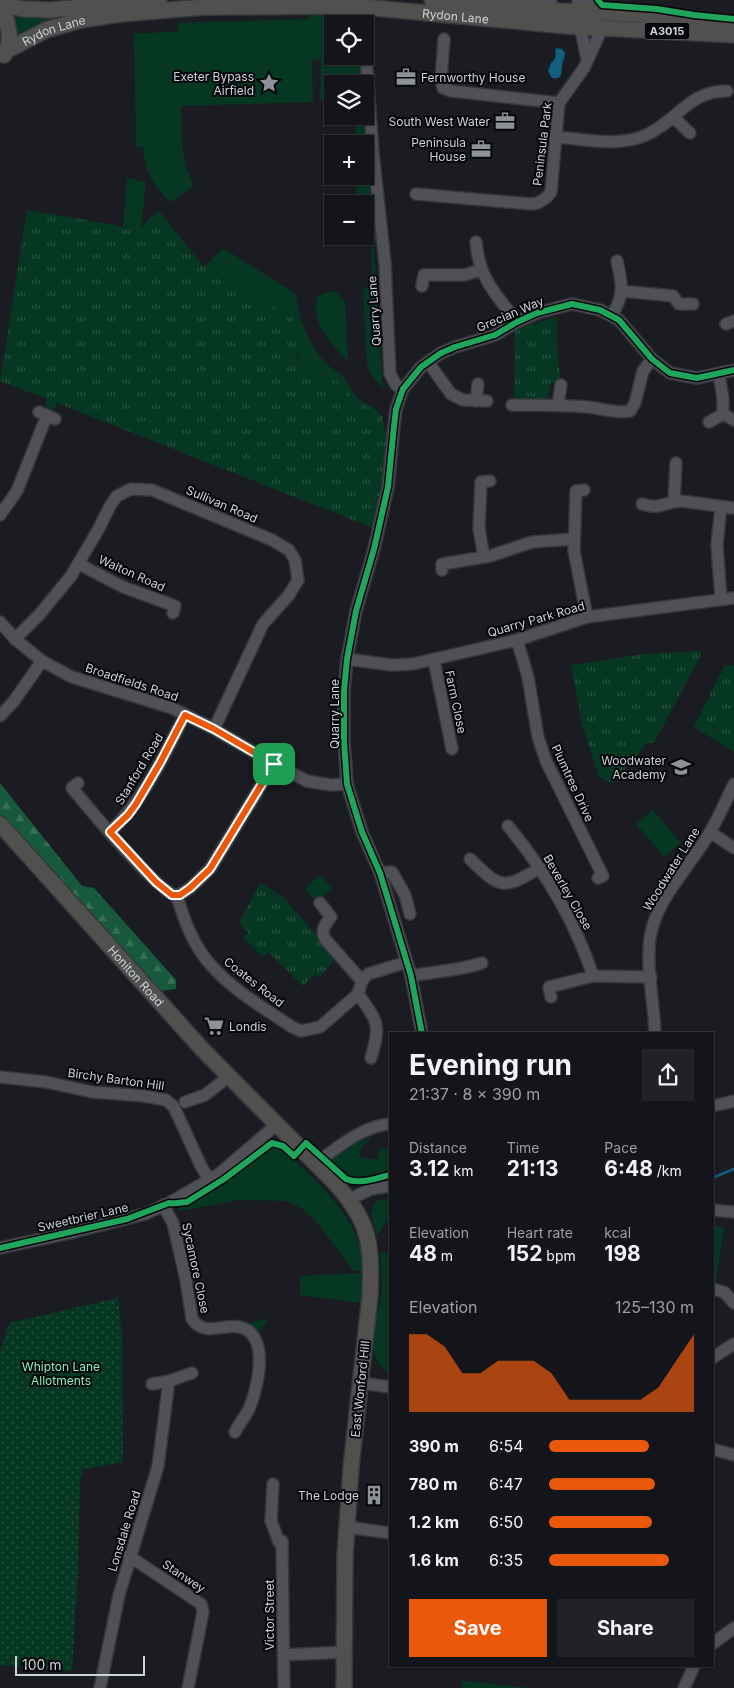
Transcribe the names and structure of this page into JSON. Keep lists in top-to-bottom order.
{
  "streets": {
    "main road": [
      "Rydon Lane",
      "A3015",
      "Honiton Road",
      "East Wonford Hill"
    ],
    "street": [
      "Peninsula Park",
      "Quarry Lane",
      "Grecian Way",
      "Sullivan Road",
      "Walton Road",
      "Quarry Park Road",
      "Broadfields Road",
      "Farm Close",
      "Stanford Road",
      "Plumtree Drive",
      "Woodwater Lane",
      "Beverley Close",
      "Coates Road",
      "Birchy Barton Hill",
      "Sweetbrier Lane",
      "Sycamore Close",
      "Lonsdale Road",
      "Stanwey",
      "Victor Street"
    ]
  },
  "crossings": [
    ["Rydon Lane", "Peninsula Park"],
    ["Quarry Lane", "Grecian Way"],
    ["Quarry Lane", "Quarry Park Road"],
    ["Quarry Lane", "Broadfields Road"],
    ["Sullivan Road", "Walton Road"],
    ["Sullivan Road", "Broadfields Road"],
    ["Quarry Park Road", "Farm Close"],
    ["Quarry Park Road", "Plumtree Drive"],
    ["Broadfields Road", "Stanford Road"],
    ["Honiton Road", "Sweetbrier Lane"],
    ["Honiton Road", "East Wonford Hill"],
    ["Birchy Barton Hill", "Sweetbrier Lane"],
    ["Sweetbrier Lane", "Sycamore Close"],
    ["Sweetbrier Lane", "East Wonford Hill"],
    ["Lonsdale Road", "Stanwey"]
  ],
  "parks": ["Whipton Lane Allotments"],
  "places": {
    "office": ["Fernworthy House", "South West Water", "Peninsula House"],
    "place": ["Exeter Bypass Airfield"],
    "school or university": ["Woodwater Academy"],
    "supermarket": ["Londis"],
    "building": ["The Lodge"]
  },
  "scale_bar": "100 m",
  "page": {
    "map_buttons": ["+", "−"],
    "heading": ["Evening run", "21:37 · 8 × 390 m"],
    "stats": [
      ["Distance", "3.12 km"],
      ["Time", "21:13"],
      ["Pace", "6:48 /km"],
      ["Elevation", "48 m"],
      ["Heart rate", "152 bpm"],
      ["kcal", "198"]
    ],
    "chart": ["Elevation", "125–130 m"],
    "list": [
      {
        "name": "390 m",
        "note": "6:54"
      },
      {
        "name": "780 m",
        "note": "6:47"
      },
      {
        "name": "1.2 km",
        "note": "6:50"
      },
      {
        "name": "1.6 km",
        "note": "6:35"
      }
    ],
    "buttons": ["Save", "Share"],
    "scale": "100 m"
  }
}
